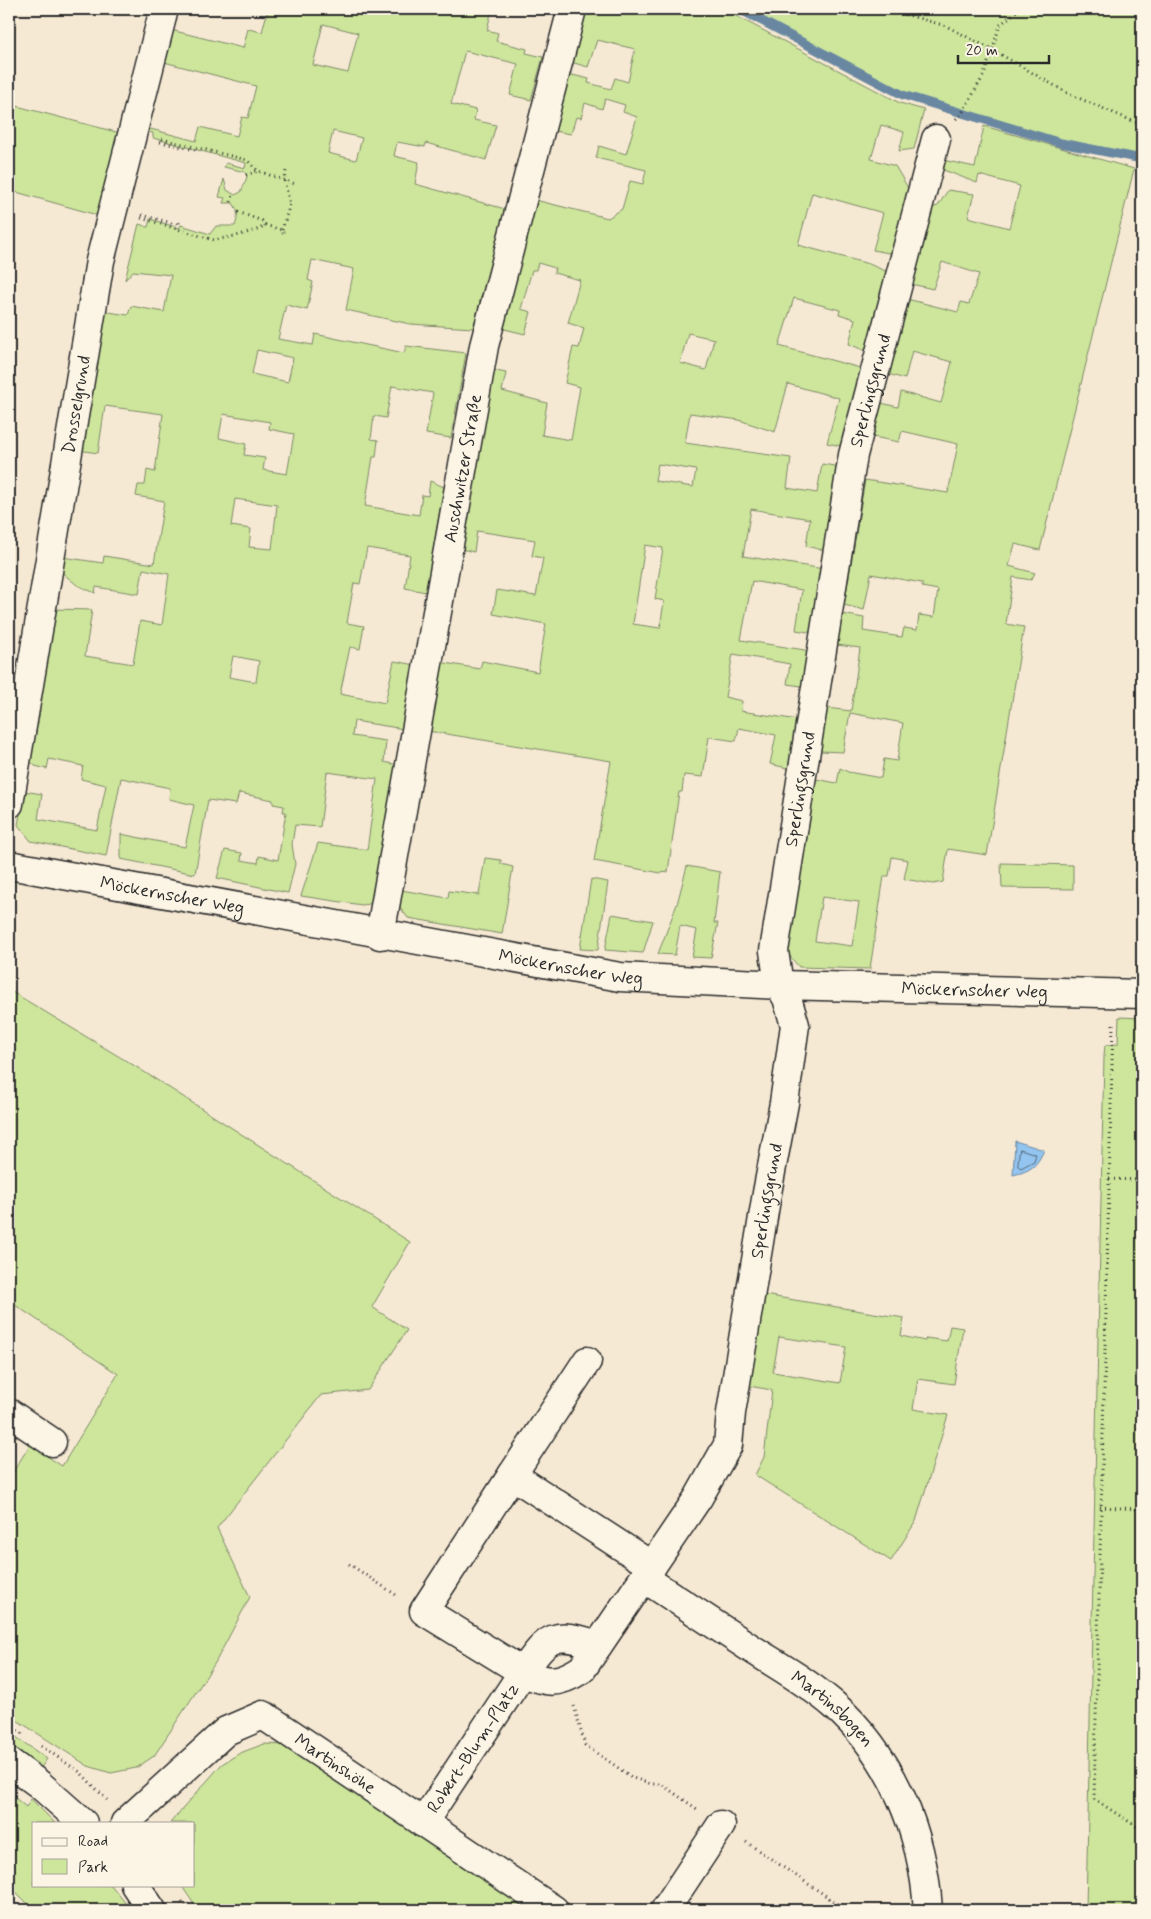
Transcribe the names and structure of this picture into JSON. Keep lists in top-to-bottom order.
{
  "streets": {
    "street": [
      "Sperlingsgrund",
      "Drosselgrund",
      "Auschwitzer Straße",
      "Möckernscher Weg",
      "Martinsbogen",
      "Robert-Blum-Platz",
      "Martinshöhe"
    ]
  },
  "crossings": [
    ["Sperlingsgrund", "Möckernscher Weg"],
    ["Sperlingsgrund", "Martinsbogen"],
    ["Auschwitzer Straße", "Möckernscher Weg"],
    ["Robert-Blum-Platz", "Martinshöhe"]
  ],
  "legend": ["Road", "Park"],
  "scale_bar": "20 m"
}
